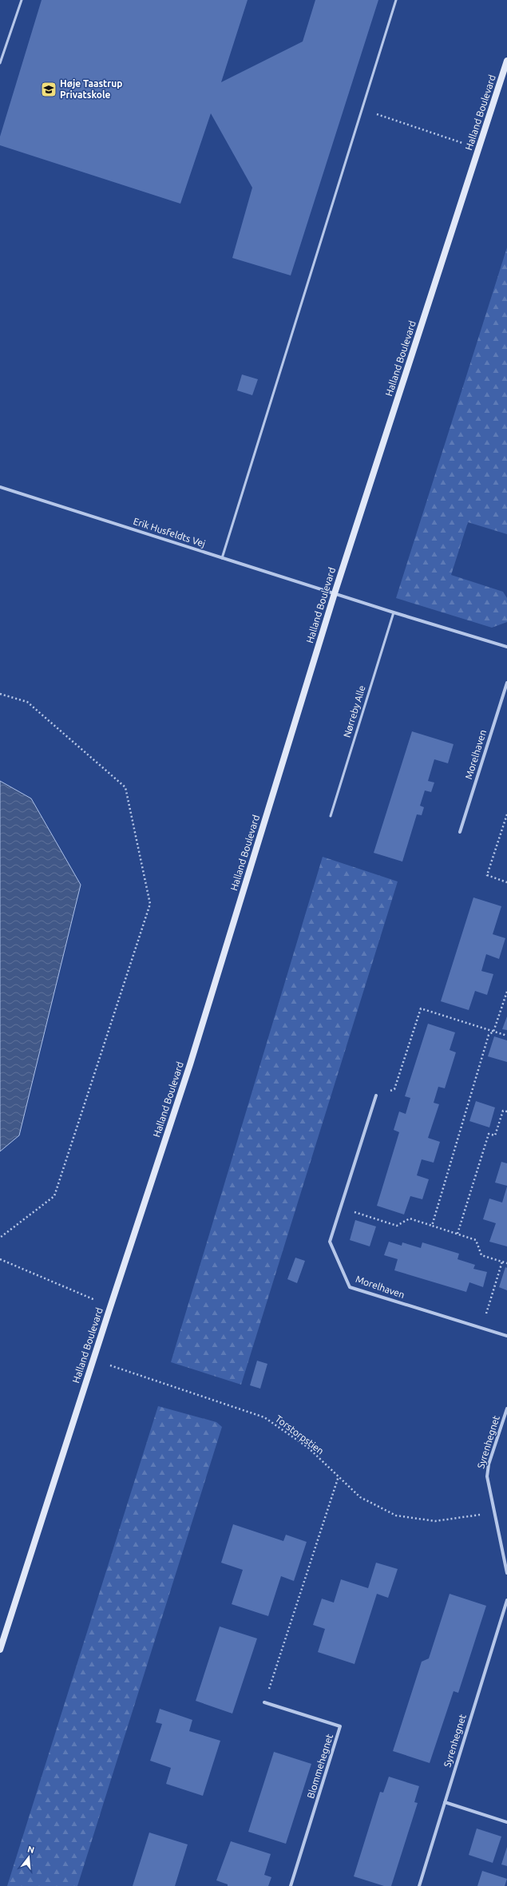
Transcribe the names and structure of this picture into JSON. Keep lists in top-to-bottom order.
{
  "streets": {
    "street": [
      "Halland Boulevard",
      "Erik Husfeldts Vej",
      "Morelhaven",
      "Syrenhegnet",
      "Blommehegnet"
    ],
    "lane": ["Nørreby Alle"],
    "path": ["Torstorpstien"]
  },
  "crossings": [
    ["Halland Boulevard", "Erik Husfeldts Vej"],
    ["Halland Boulevard", "Torstorpstien"],
    ["Torstorpstien", "Syrenhegnet"]
  ],
  "places": {
    "school or university": ["Høje Taastrup Privatskole"]
  },
  "north": "top"
}
